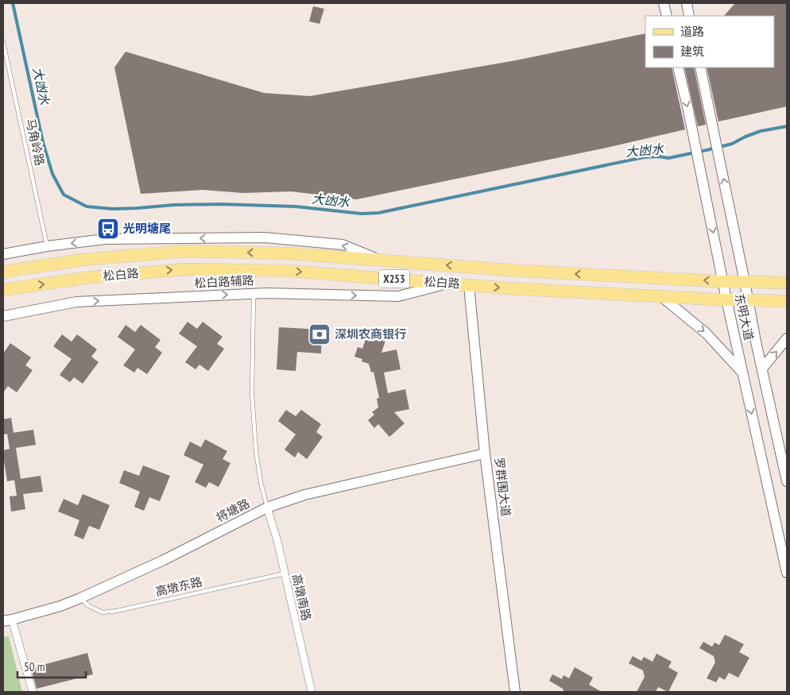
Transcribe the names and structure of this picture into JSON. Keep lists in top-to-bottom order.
{
  "streets": {
    "main road": [
      "松白路",
      "X253",
      "松白路辅路",
      "东明大道",
      "罗群围大道",
      "将塘路"
    ],
    "street": ["高墩南路"],
    "lane": ["马角岭路", "高墩东路"]
  },
  "crossings": [
    ["松白路", "松白路辅路"],
    ["松白路", "东明大道"],
    ["松白路", "罗群围大道"],
    ["罗群围大道", "将塘路"],
    ["将塘路", "高墩东路"],
    ["将塘路", "高墩南路"],
    ["高墩东路", "高墩南路"]
  ],
  "water": ["大凼水"],
  "places": {
    "bus stop": ["光明塘尾"],
    "bank": ["深圳农商银行"]
  },
  "legend": ["道路", "建筑"],
  "scale_bar": "50 m"
}
